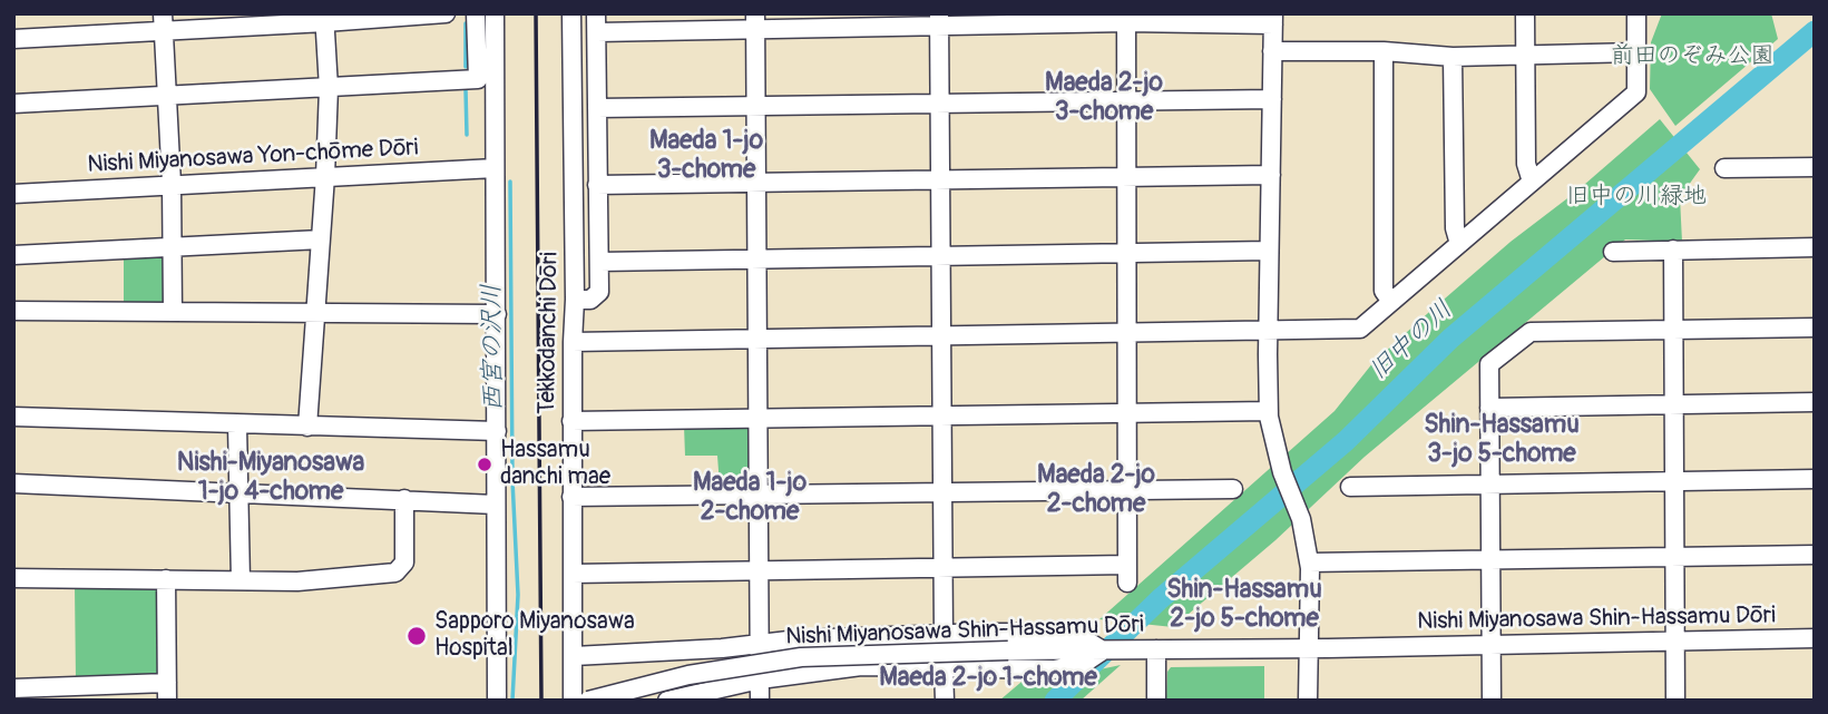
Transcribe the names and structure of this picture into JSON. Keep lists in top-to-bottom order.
{
  "streets": {
    "street": ["Nishi Miyanosawa Yon-chōme Dōri", "Tekkodanchi Dōri", "Nishi Miyanosawa Shin-Hassamu Dōri"]
  },
  "districts": [
    "Maeda 2-jo 3-chome",
    "Maeda 1-jo 3-chome",
    "Shin-Hassamu 3-jo 5-chome",
    "Nishi-Miyanosawa 1-jo 4-chome",
    "Maeda 2-jo 2-chome",
    "Maeda 1-jo 2-chome",
    "Shin-Hassamu 2-jo 5-chome",
    "Maeda 2-jo 1-chome"
  ],
  "water": ["旧中の川", "西宮の沢川"],
  "parks": ["前田のぞみ公園", "旧中の川緑地"],
  "places": ["Hassamu danchi mae", "Sapporo Miyanosawa Hospital"]
}
